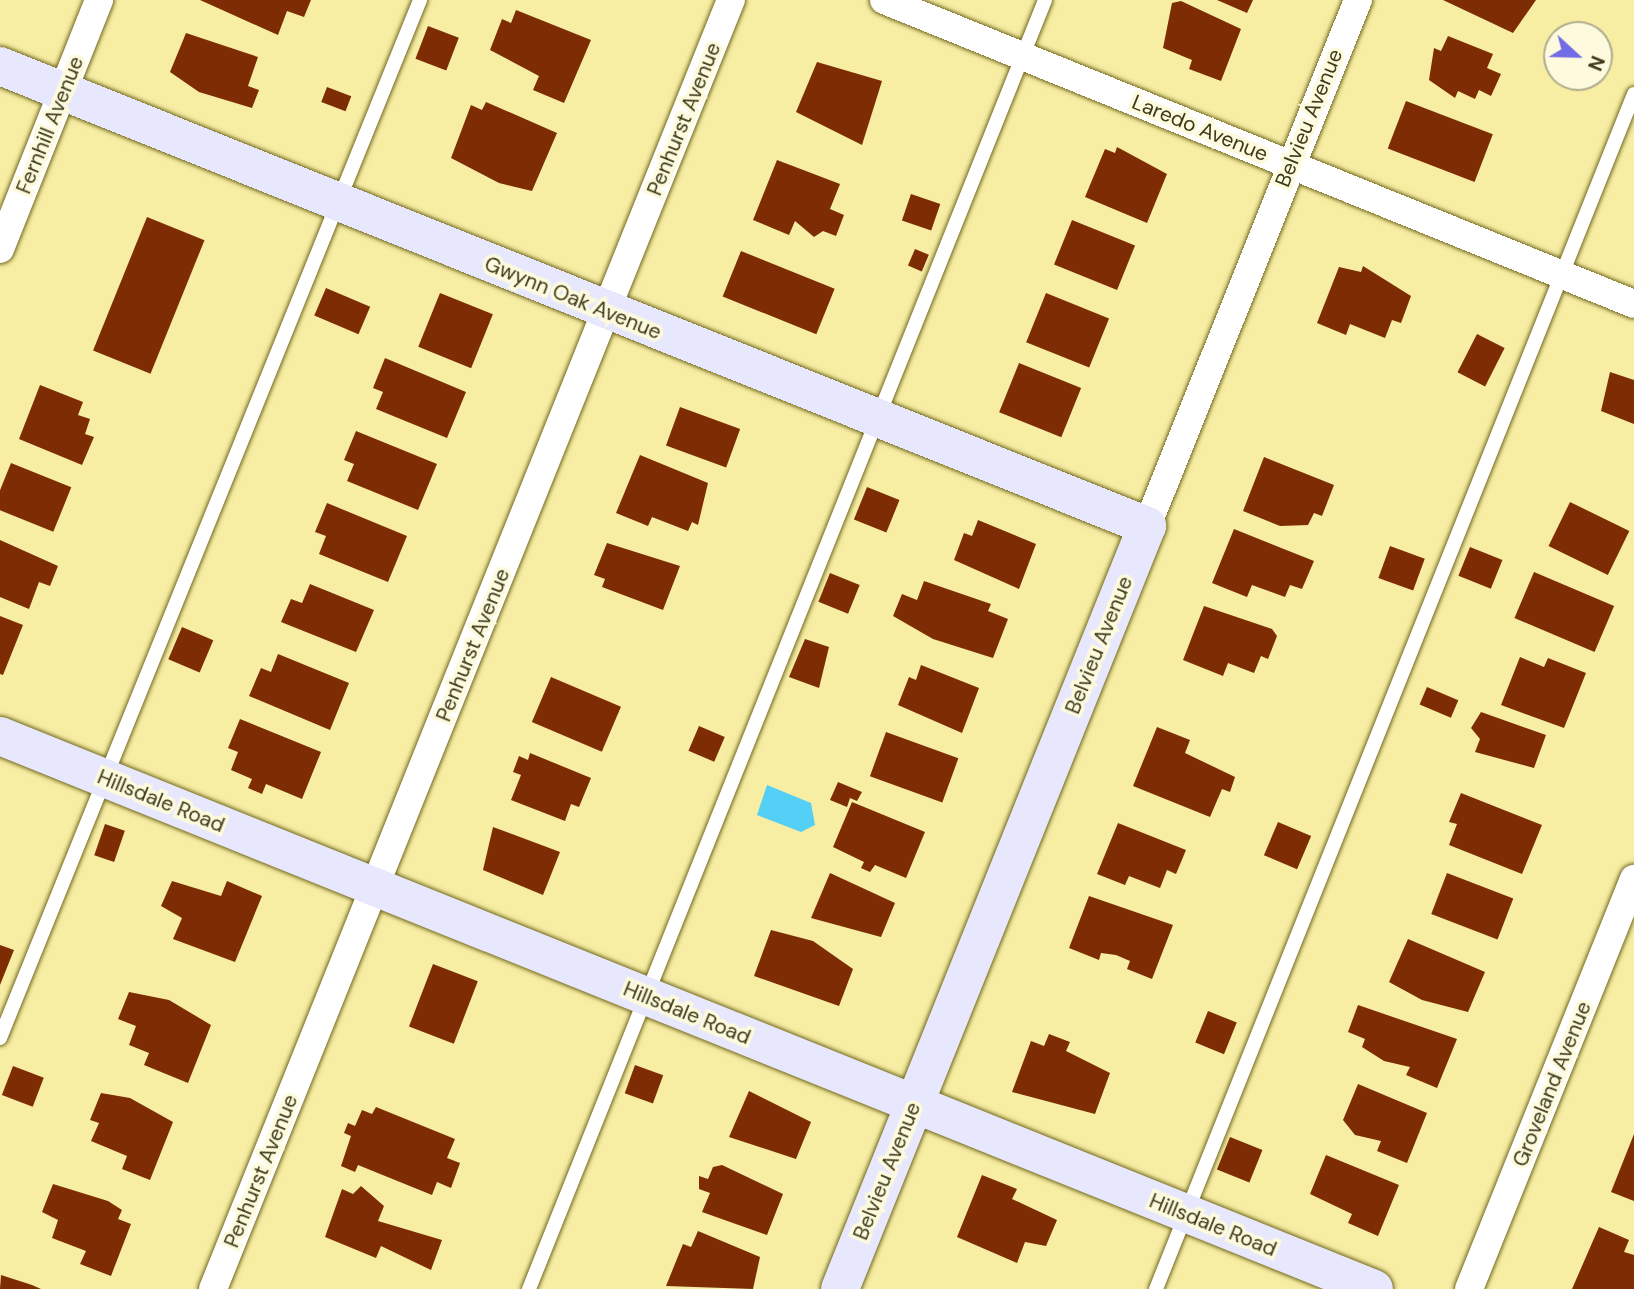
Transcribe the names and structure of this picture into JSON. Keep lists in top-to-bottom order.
{
  "streets": {
    "street": [
      "Belvieu Avenue",
      "Penhurst Avenue",
      "Fernhill Avenue",
      "Laredo Avenue",
      "Gwynn Oak Avenue",
      "Hillsdale Road",
      "Groveland Avenue"
    ]
  },
  "crossings": [
    ["Belvieu Avenue", "Laredo Avenue"],
    ["Belvieu Avenue", "Gwynn Oak Avenue"],
    ["Belvieu Avenue", "Hillsdale Road"],
    ["Penhurst Avenue", "Gwynn Oak Avenue"],
    ["Penhurst Avenue", "Hillsdale Road"],
    ["Fernhill Avenue", "Gwynn Oak Avenue"]
  ],
  "north": "right"
}
